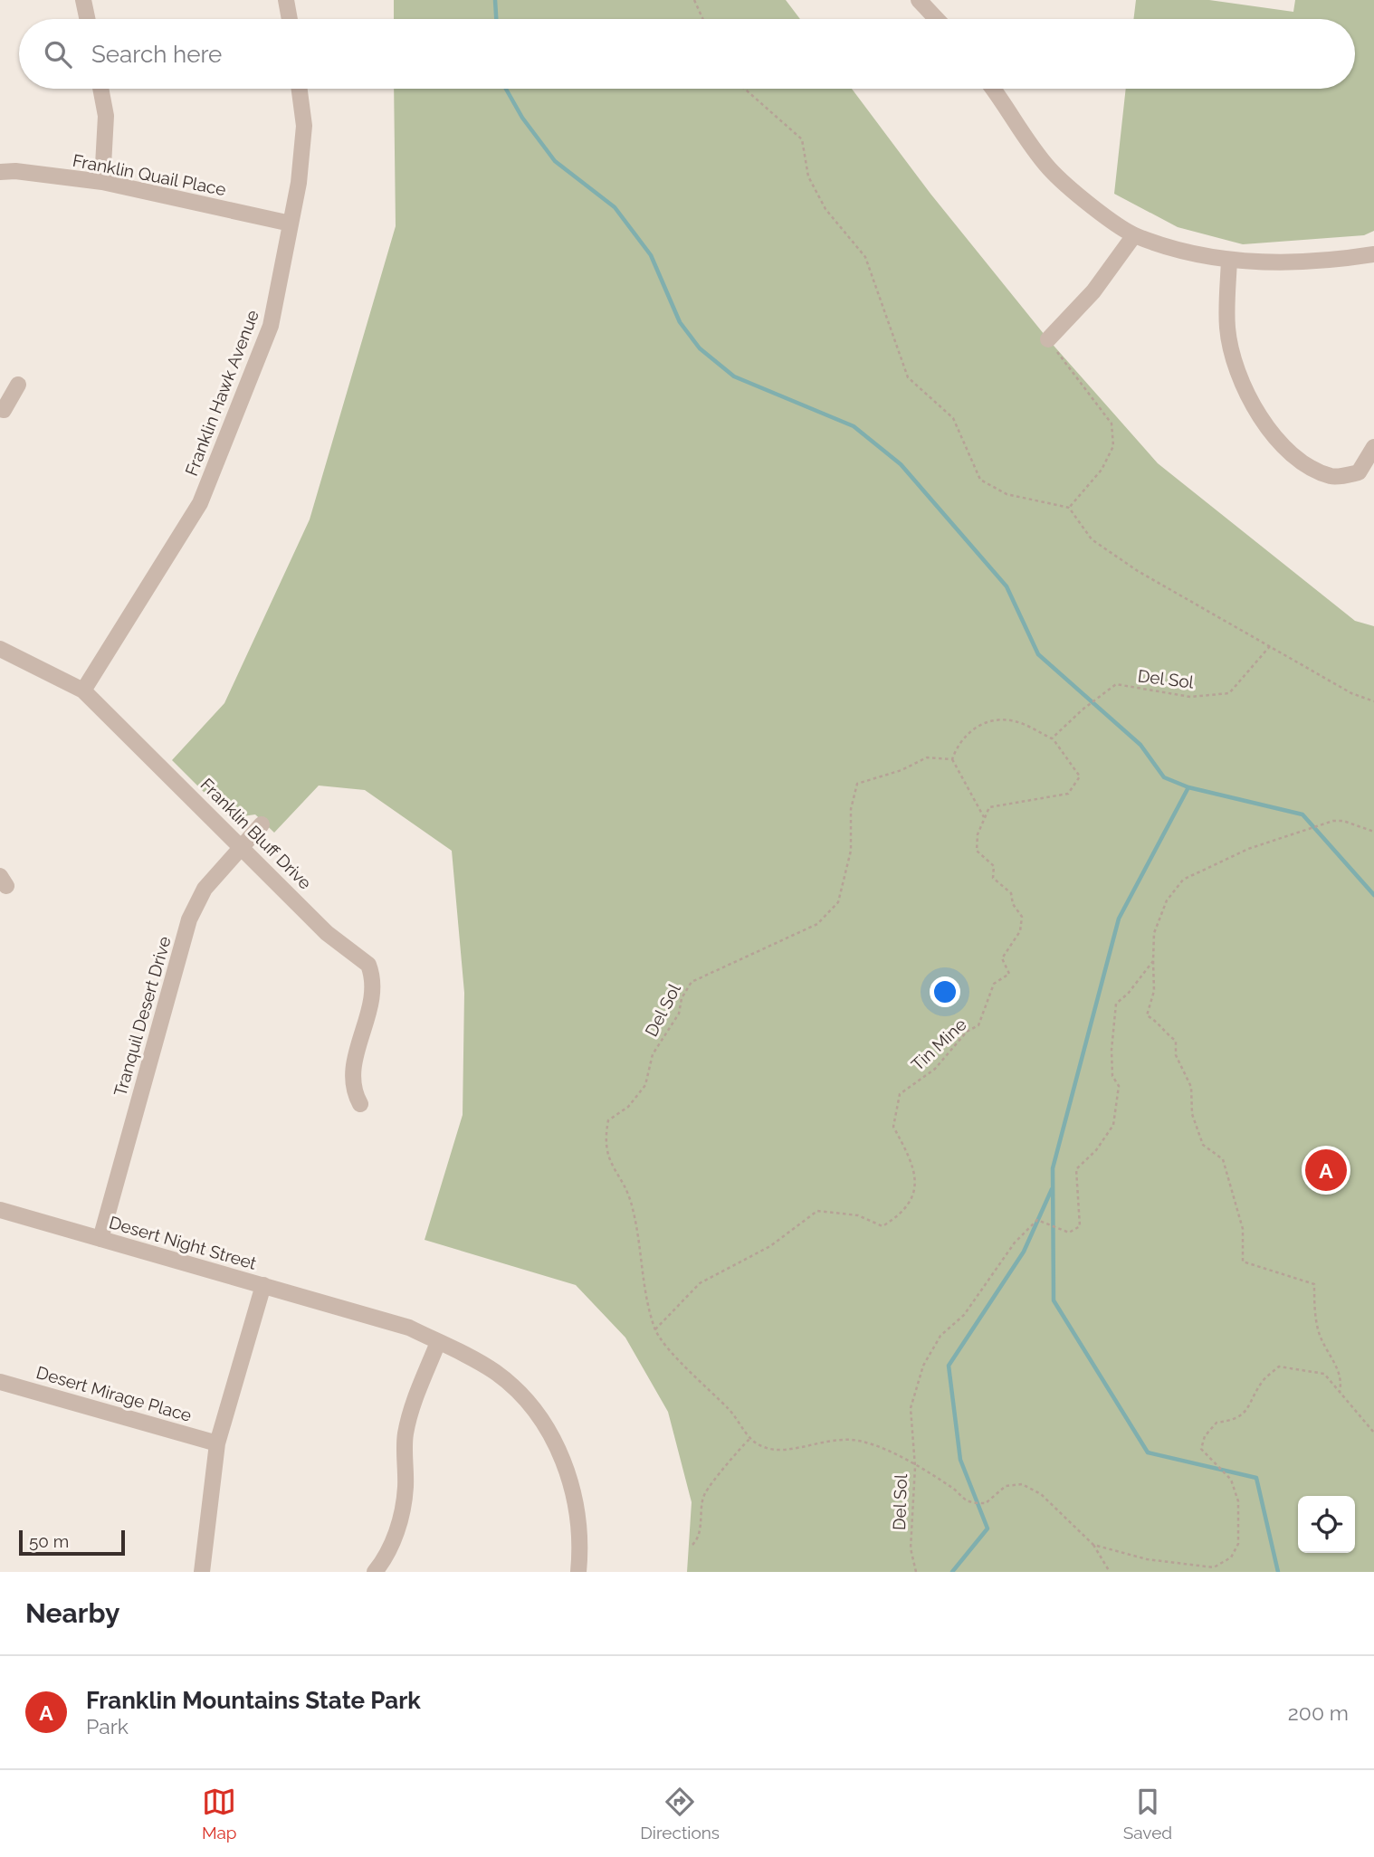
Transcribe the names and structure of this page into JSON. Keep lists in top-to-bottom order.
{
  "streets": {
    "street": [
      "Franklin Quail Place",
      "Franklin Hawk Avenue",
      "Franklin Bluff Drive",
      "Tranquil Desert Drive",
      "Desert Night Street",
      "Desert Mirage Place"
    ],
    "path": ["Del Sol", "Tin Mine"]
  },
  "crossings": [
    ["Franklin Quail Place", "Franklin Hawk Avenue"],
    ["Franklin Hawk Avenue", "Franklin Bluff Drive"],
    ["Del Sol", "Tin Mine"],
    ["Franklin Bluff Drive", "Tranquil Desert Drive"],
    ["Tranquil Desert Drive", "Desert Night Street"]
  ],
  "scale_bar": "50 m",
  "page": {
    "search": "Search here",
    "pins": "A",
    "scale": "50 m",
    "heading": "Nearby",
    "list": [
      {
        "mark": "A",
        "name": "Franklin Mountains State Park",
        "note": "Park",
        "value": "200 m"
      }
    ],
    "nav": ["Map", "Directions", "Saved"]
  }
}
